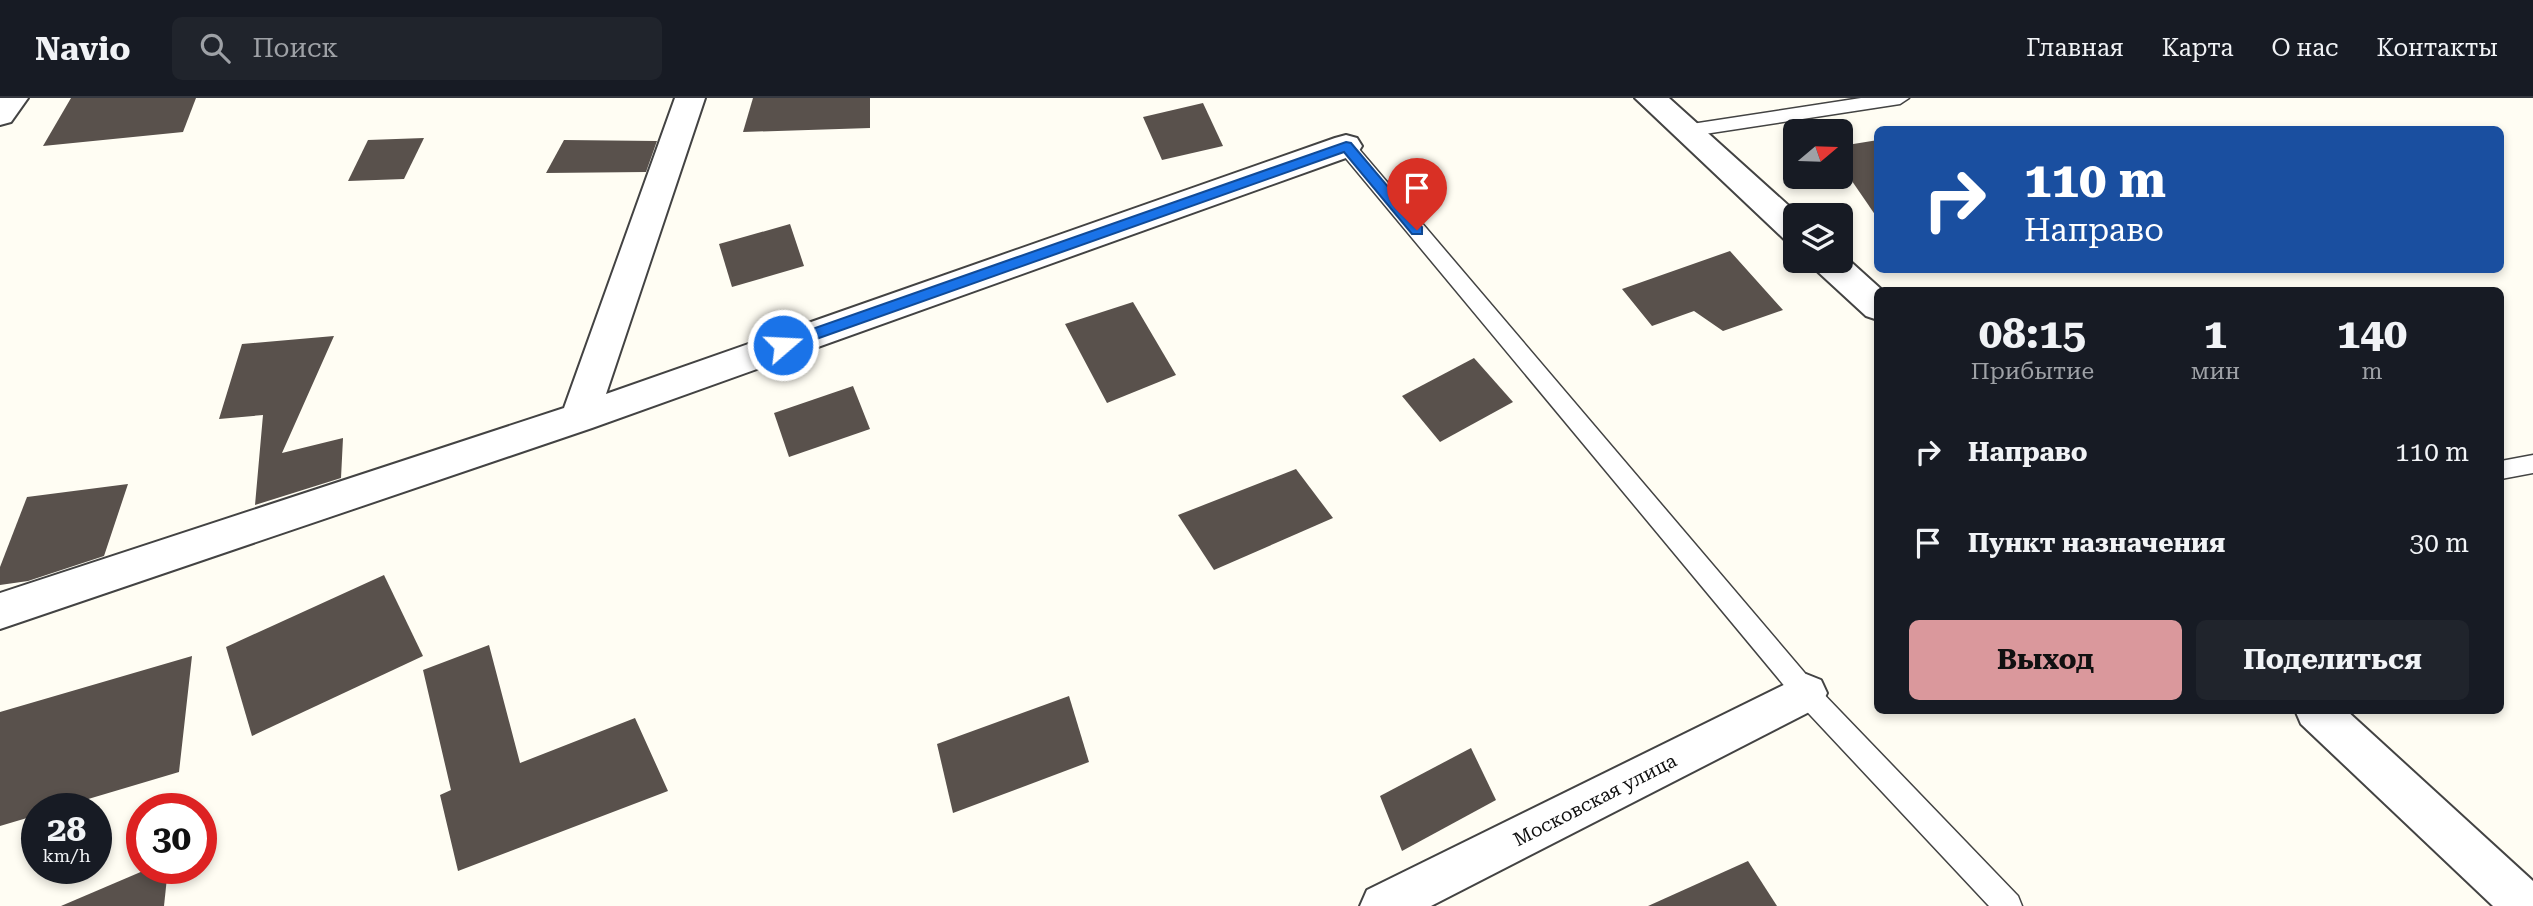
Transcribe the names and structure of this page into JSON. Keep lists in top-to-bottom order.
{
  "streets": {
    "street": ["Московская улица"]
  },
  "north": "right",
  "page": {
    "header": "Navio",
    "search": "Поиск",
    "nav": [
      "Главная",
      "Карта",
      "О нас",
      "Контакты"
    ],
    "turn": ["110 m", "Направо"],
    "eta": [
      "08:15",
      "Прибытие",
      "1",
      "мин",
      "140",
      "m"
    ],
    "list": [
      {
        "name": "Направо",
        "value": "110 m"
      },
      {
        "name": "Пункт назначения",
        "value": "30 m"
      }
    ],
    "buttons": ["Выход", "Поделиться"],
    "speed": "28 km/h",
    "limit": "30"
  }
}
